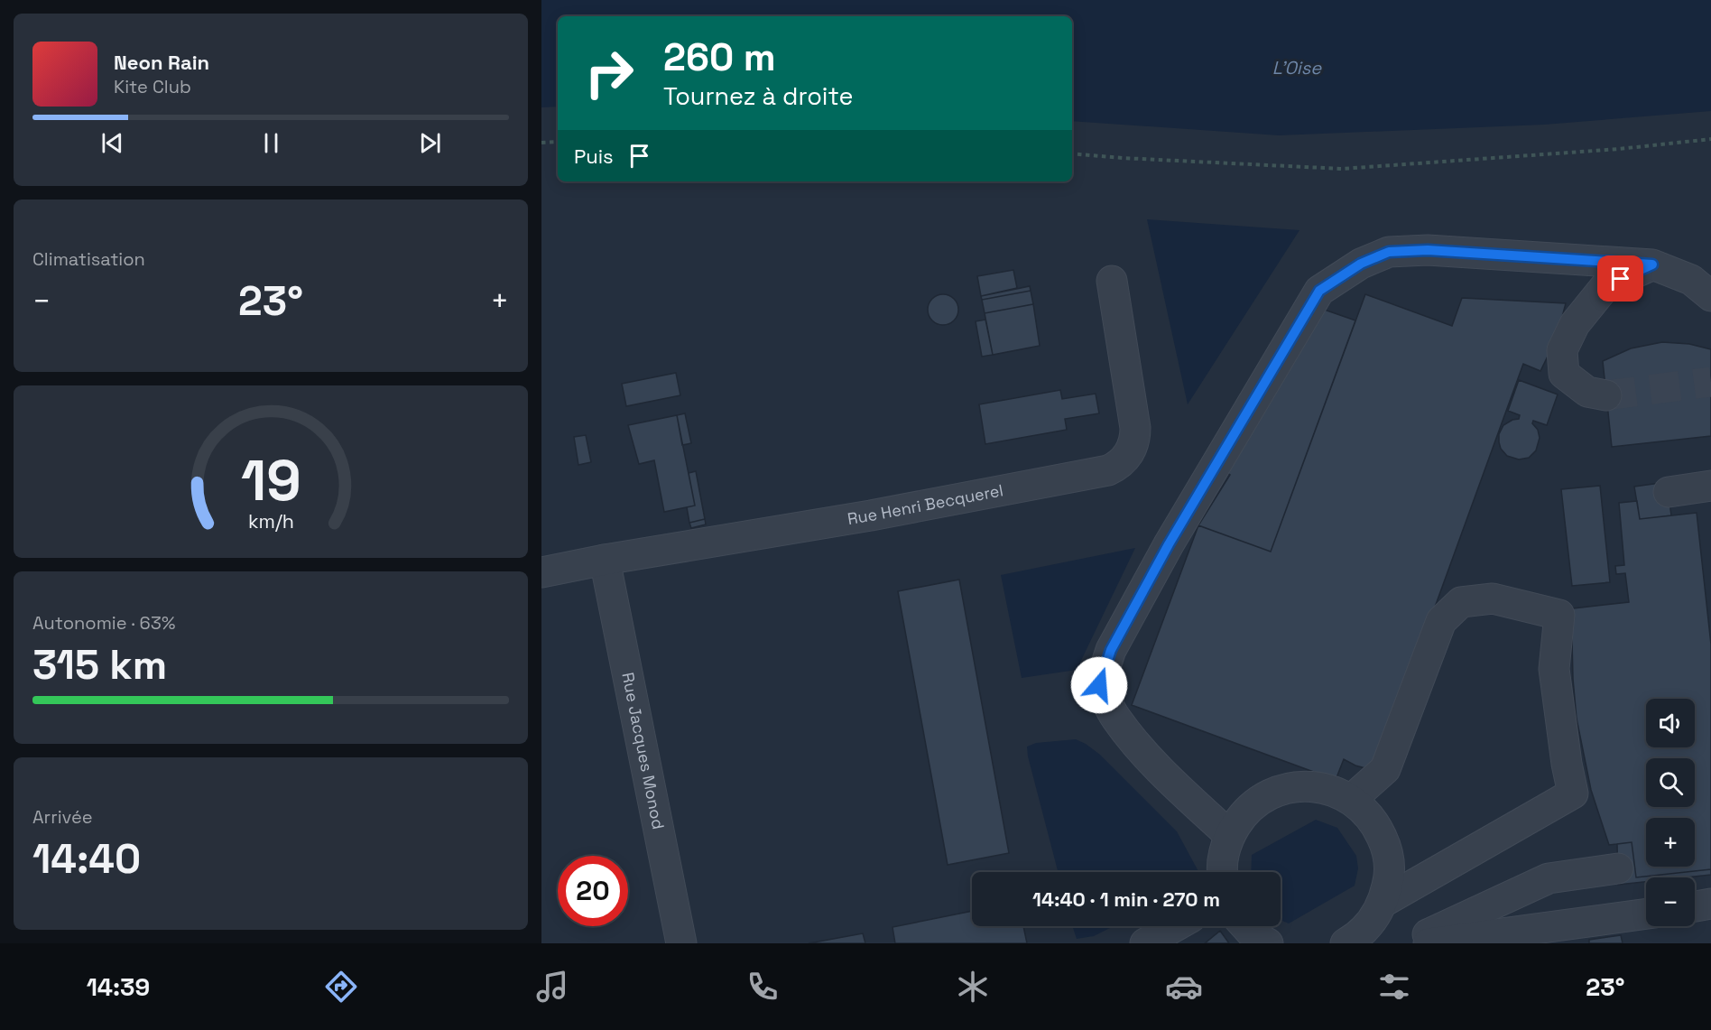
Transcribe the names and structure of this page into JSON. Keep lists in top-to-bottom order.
{
  "streets": {
    "street": ["Rue Henri Becquerel", "Rue Jacques Monod"]
  },
  "crossings": [
    ["Rue Henri Becquerel", "Rue Jacques Monod"]
  ],
  "water": ["L’Oise"],
  "page": {
    "turn": ["260 m", "Tournez à droite"],
    "song": ["Neon Rain", "Kite Club"],
    "then": "Puis",
    "tile": [
      "Climatisation",
      ["Autonomie · 63%", "315 km"],
      ["Arrivée", "14:40"]
    ],
    "heat": ["−", "23°", "+"],
    "map_buttons": ["+", "−"],
    "limit": "20",
    "trip": "14:40 · 1 min · 270 m",
    "tabs": ["14:39", "23°"],
    "gauge": ["19", "km/h"]
  }
}
